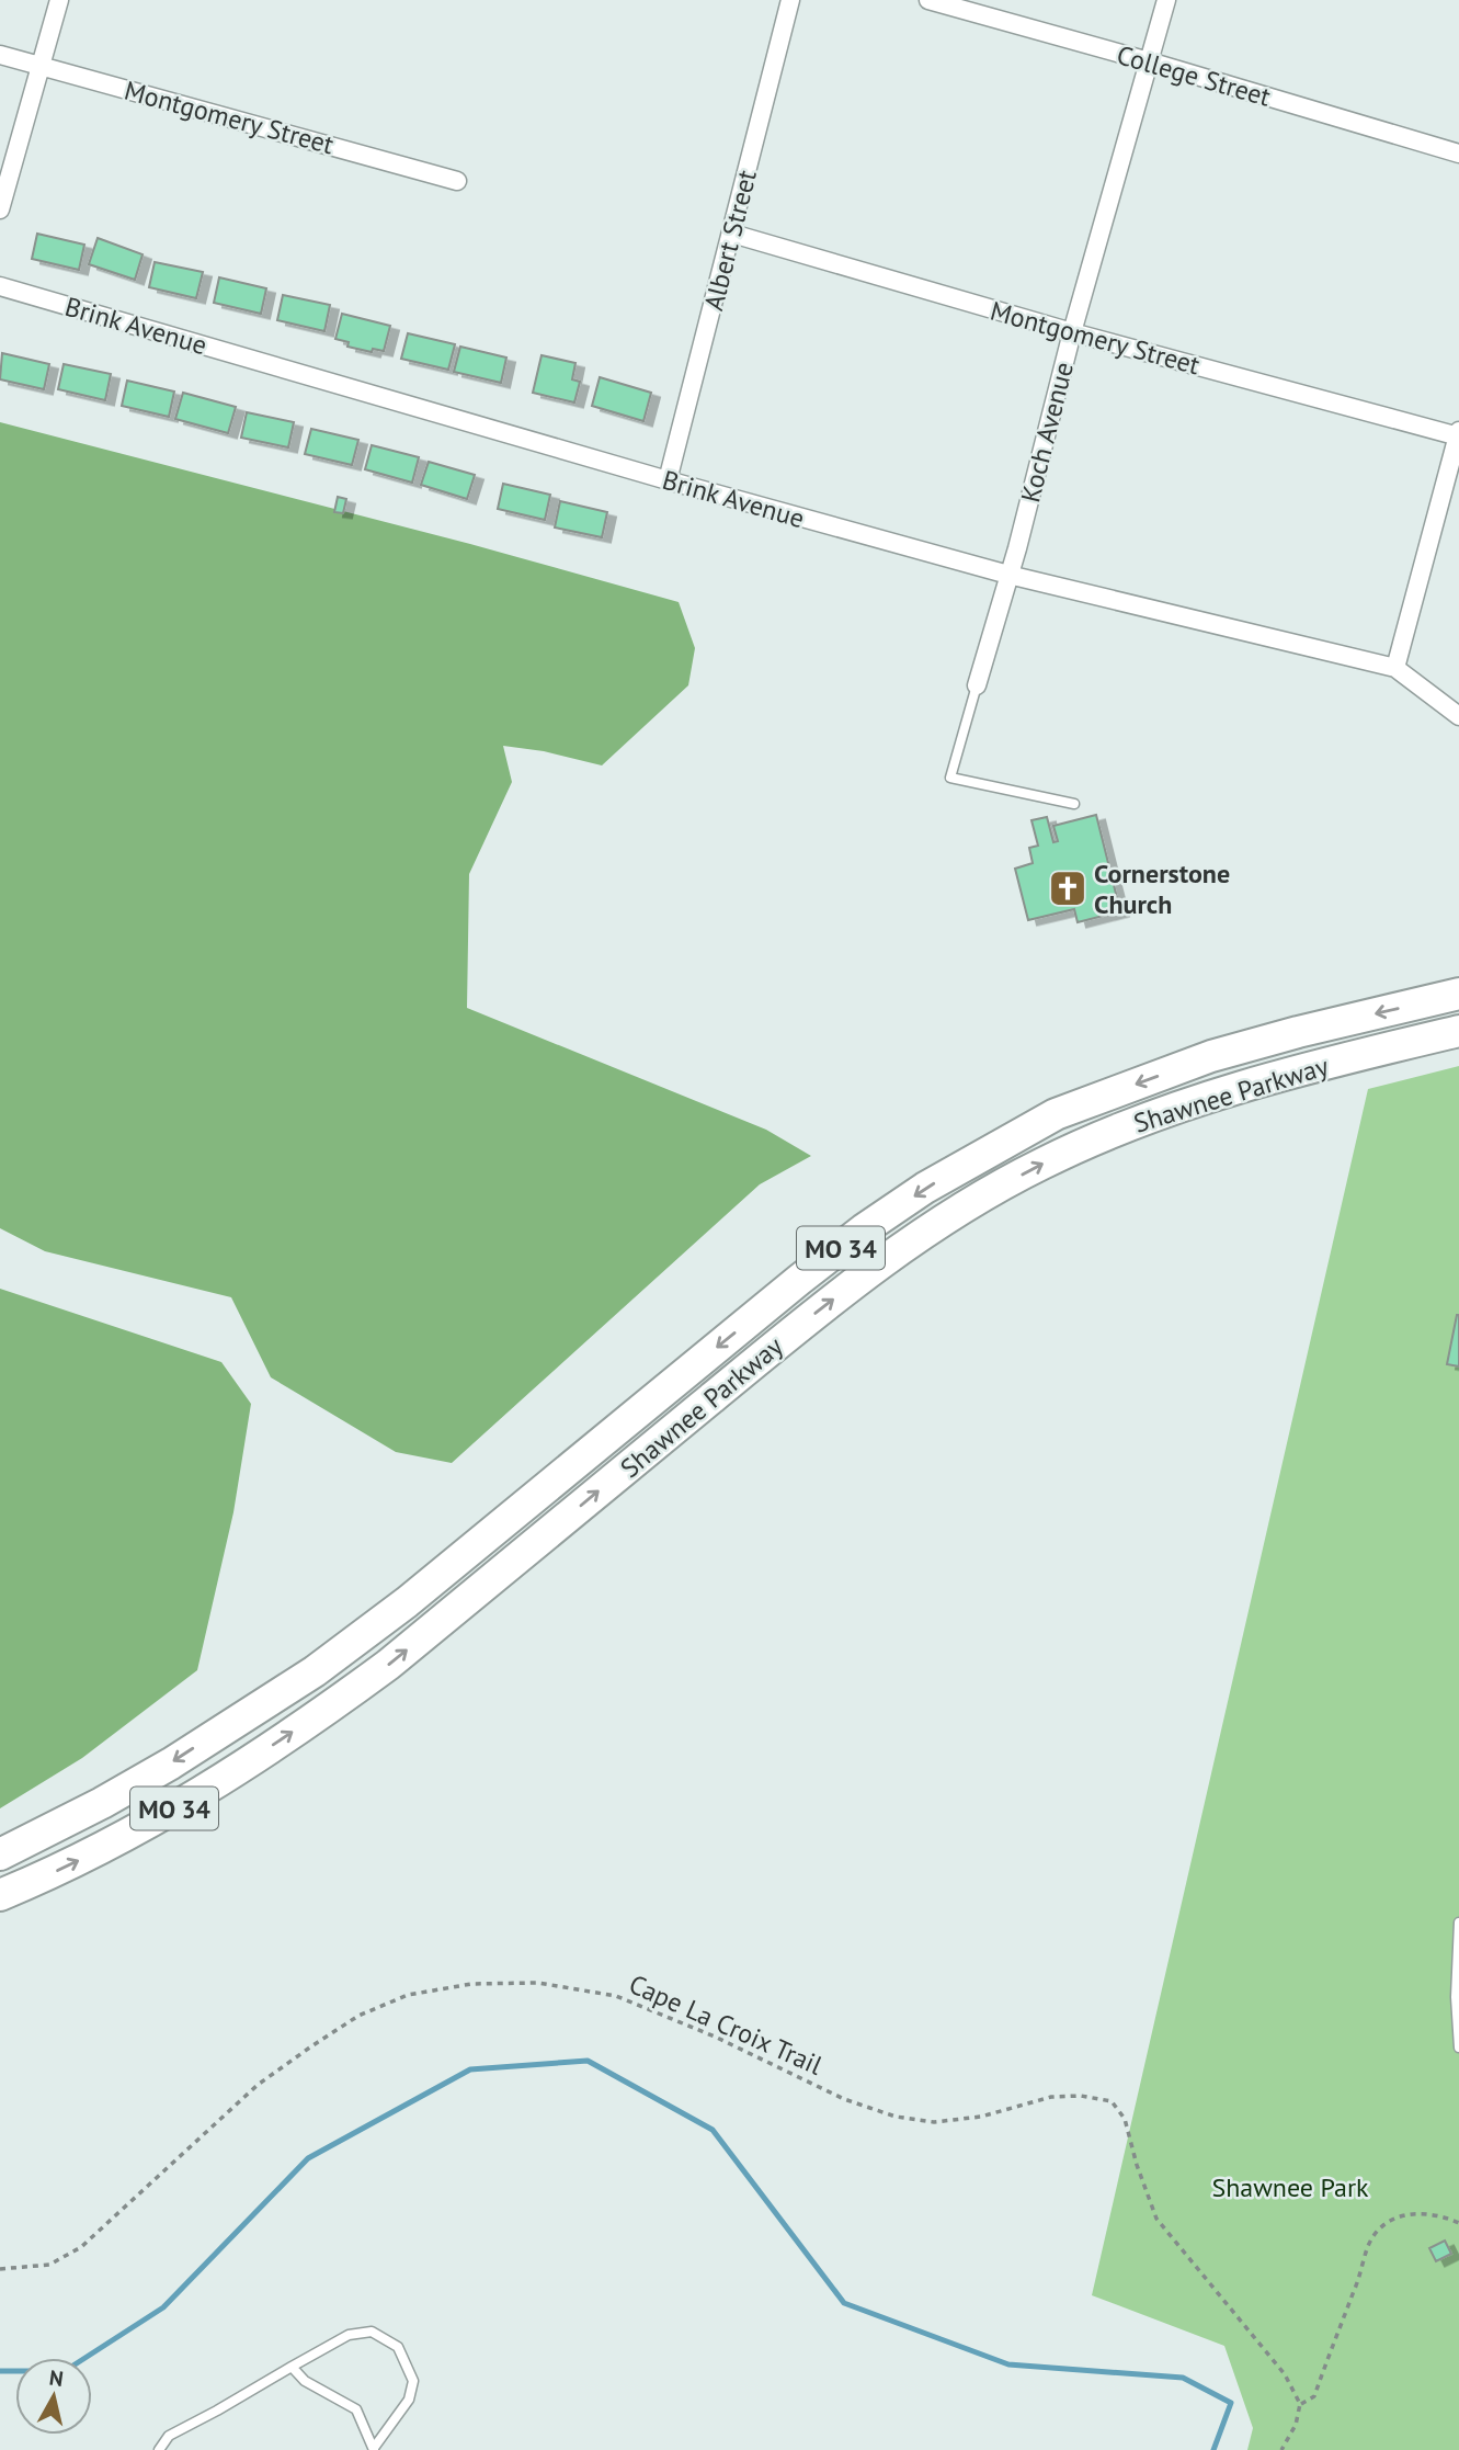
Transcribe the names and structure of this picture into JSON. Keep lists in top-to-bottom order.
{
  "streets": {
    "highway": ["Shawnee Parkway", "MO 34"],
    "street": [
      "College Street",
      "Montgomery Street",
      "Albert Street",
      "Brink Avenue",
      "Koch Avenue"
    ],
    "path": ["Cape La Croix Trail"]
  },
  "crossings": [
    ["College Street", "Koch Avenue"],
    ["Montgomery Street", "Albert Street"],
    ["Montgomery Street", "Koch Avenue"],
    ["Albert Street", "Brink Avenue"],
    ["Brink Avenue", "Koch Avenue"]
  ],
  "parks": ["Shawnee Park"],
  "places": {
    "church": ["Cornerstone Church"]
  },
  "north": "top"
}
